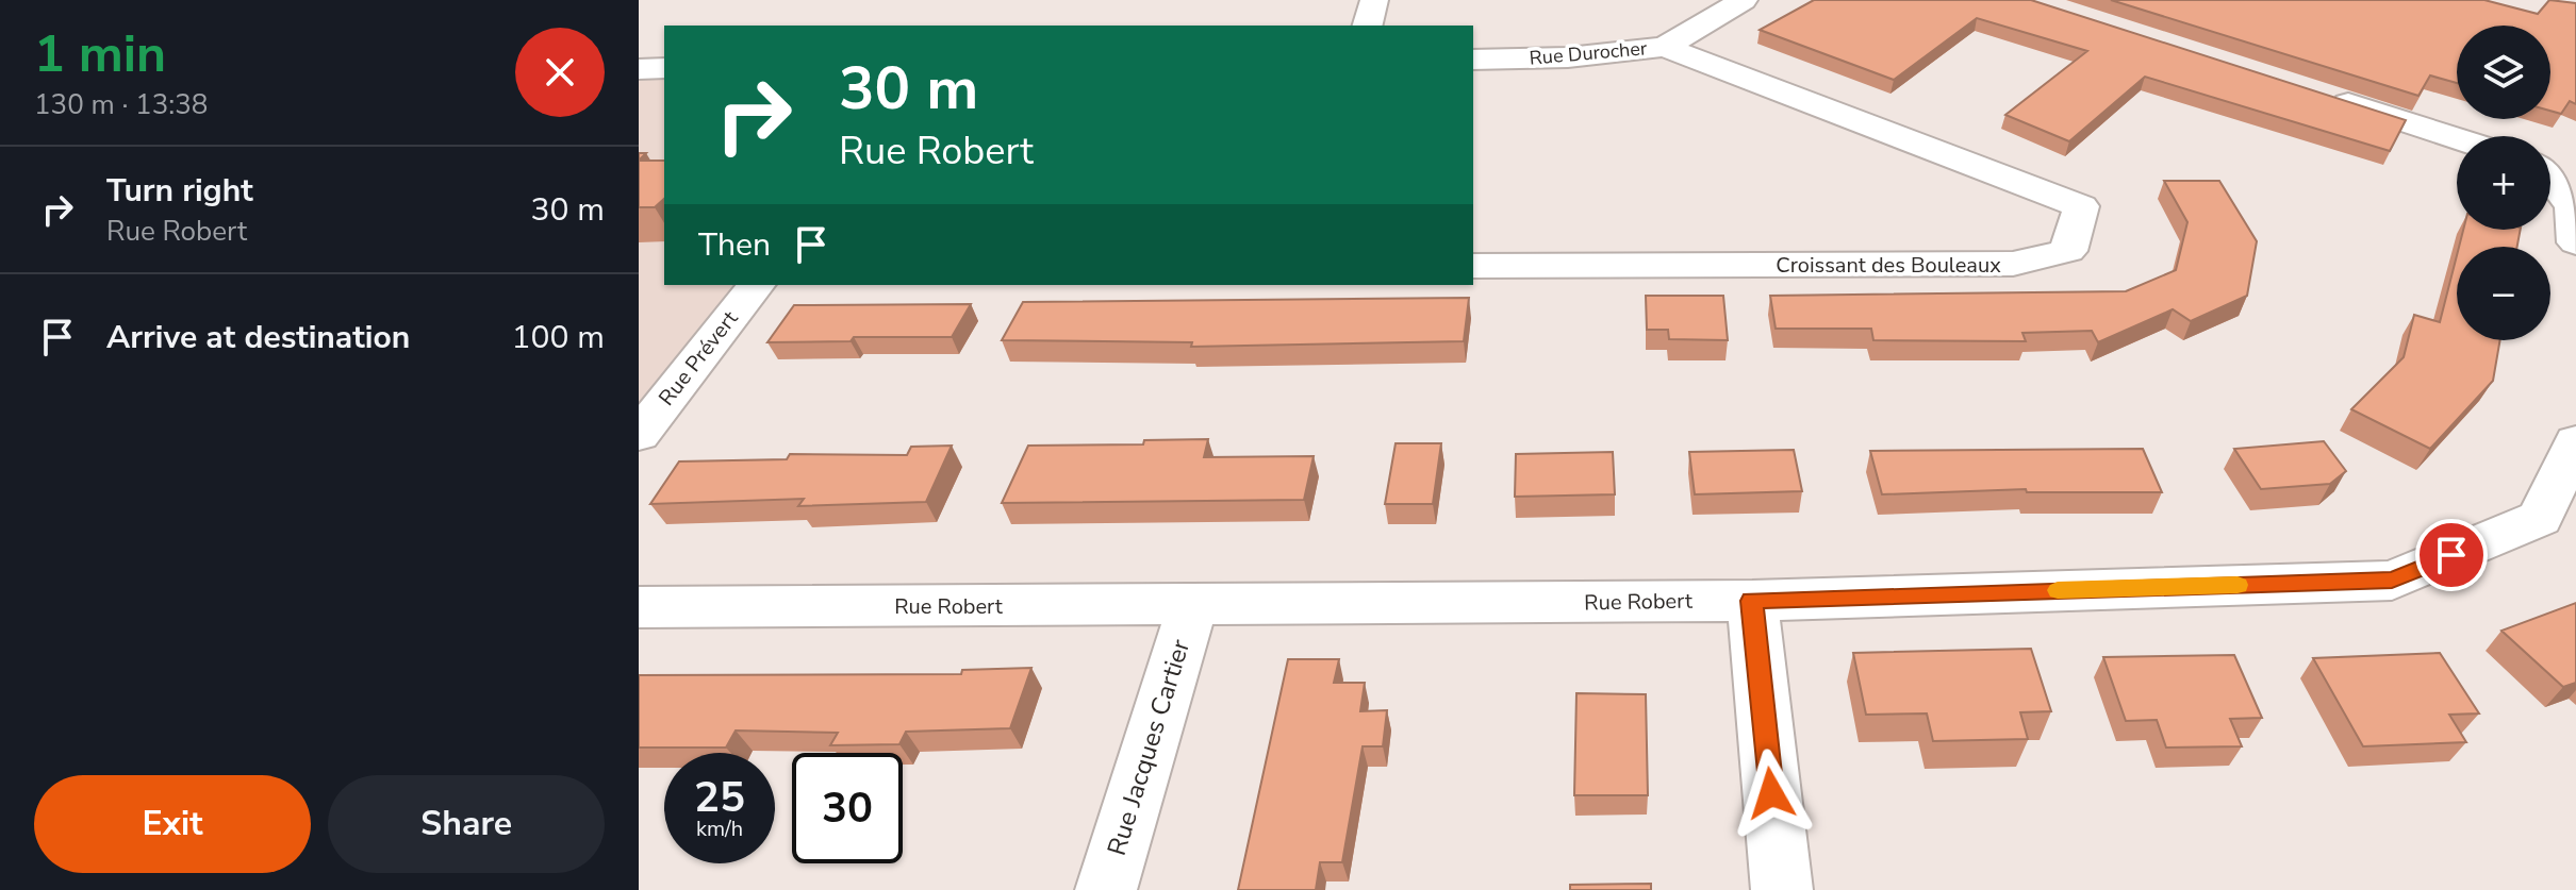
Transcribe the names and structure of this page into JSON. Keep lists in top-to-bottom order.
{
  "streets": {
    "street": [
      "Rue Durocher",
      "Croissant des Bouleaux",
      "Rue Prévert",
      "Rue Robert",
      "Rue Jacques Cartier"
    ]
  },
  "crossings": [
    ["Rue Durocher", "Croissant des Bouleaux"],
    ["Rue Robert", "Rue Jacques Cartier"]
  ],
  "page": {
    "heading": ["1 min", "130 m · 13:38"],
    "map_buttons": ["+", "−"],
    "turn": ["30 m", "Rue Robert"],
    "list": [
      {
        "name": "Turn right",
        "note": "Rue Robert",
        "value": "30 m"
      },
      {
        "name": "Arrive at destination",
        "value": "100 m"
      }
    ],
    "then": "Then",
    "speed": "25 km/h",
    "limit": "30",
    "buttons": ["Exit", "Share"]
  }
}
